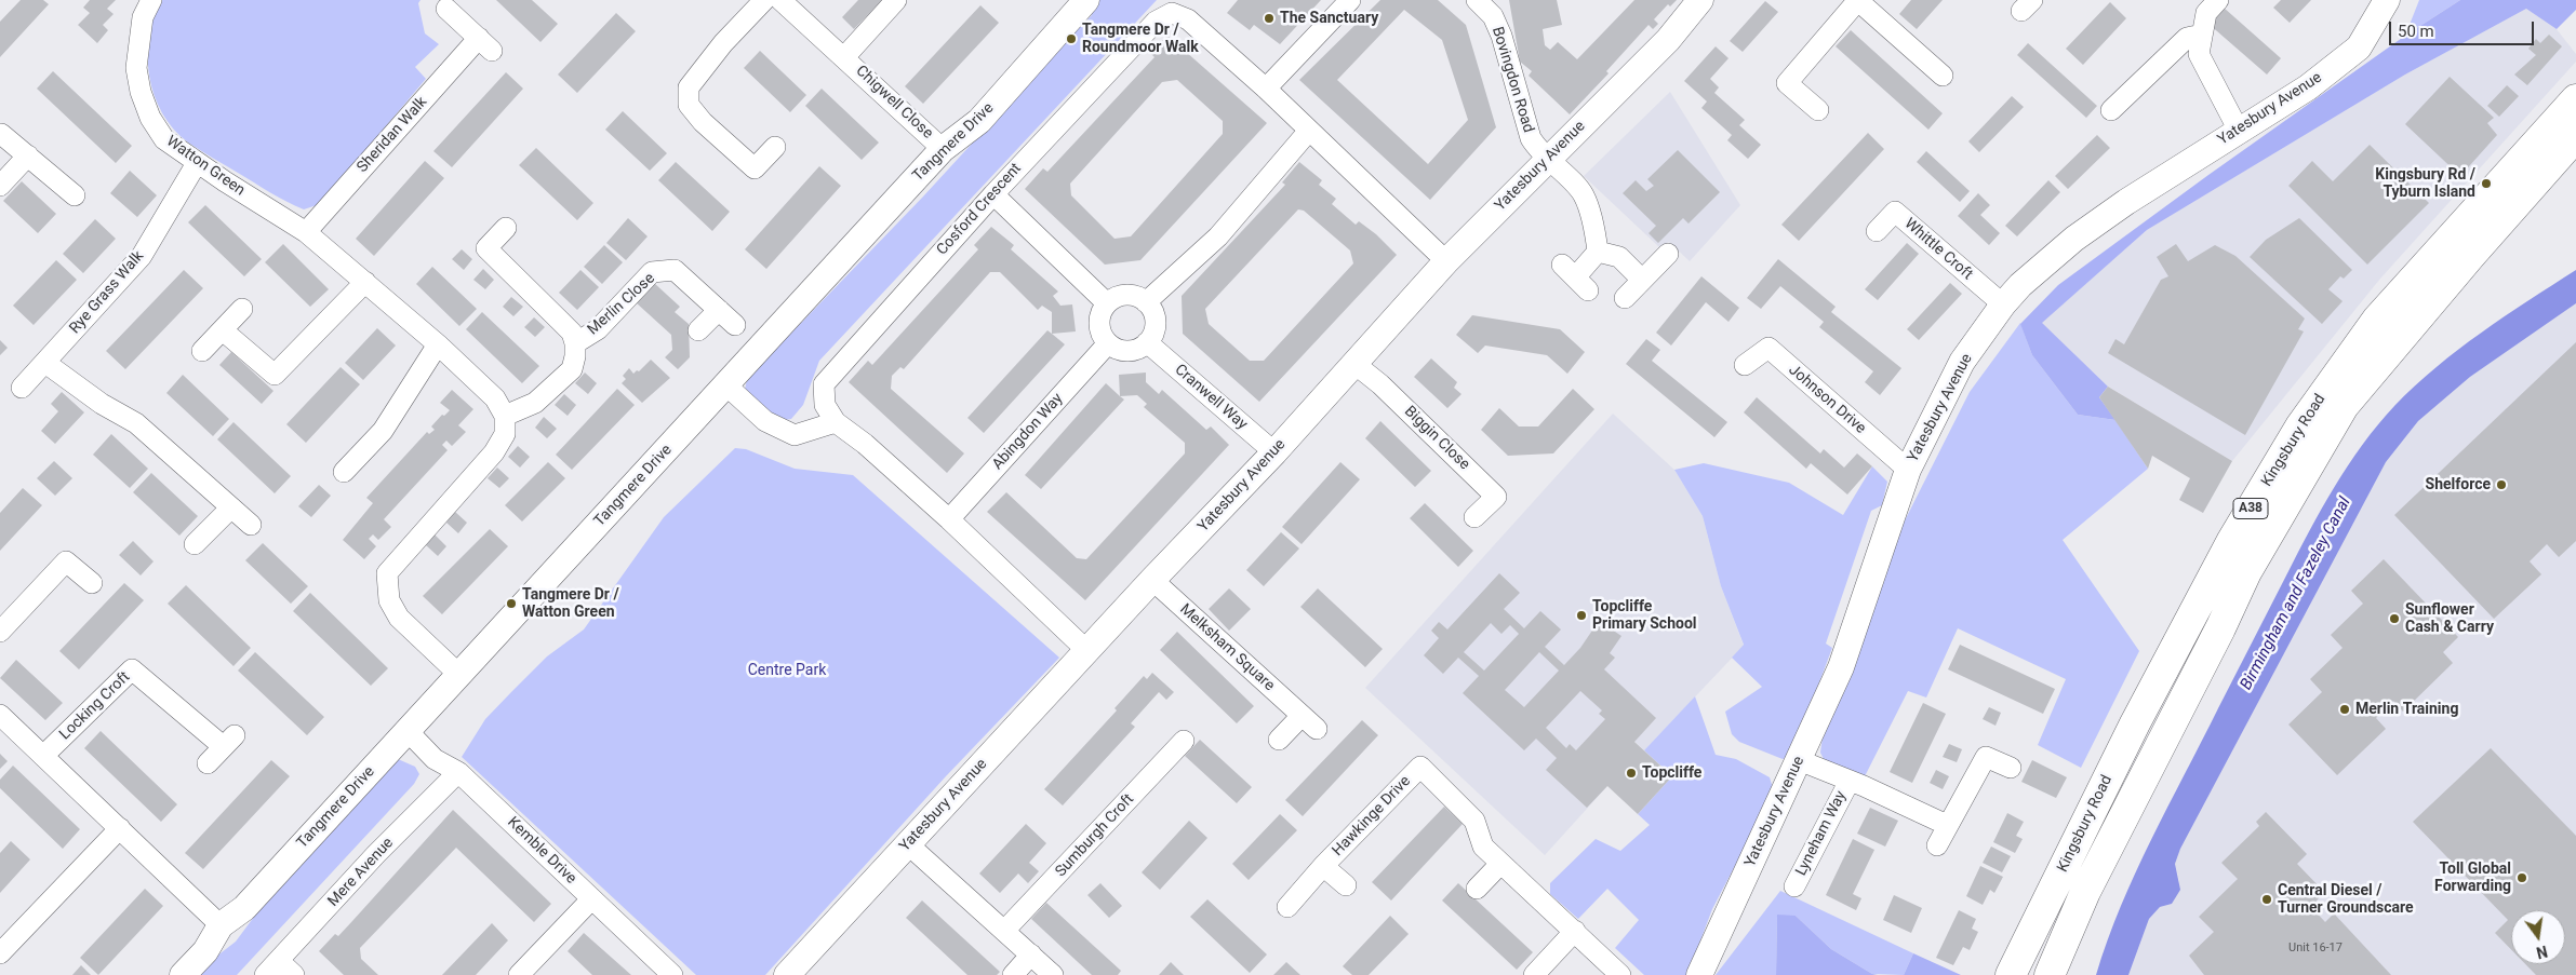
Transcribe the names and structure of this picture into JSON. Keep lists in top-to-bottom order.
{
  "streets": {
    "highway": ["Kingsbury Road", "A38"],
    "street": [
      "Bovingdon Road",
      "Chigwell Close",
      "Yatesbury Avenue",
      "Sheridan Walk",
      "Tangmere Drive",
      "Watton Green",
      "Cosford Crescent",
      "Whittle Croft",
      "Rye Grass Walk",
      "Merlin Close",
      "Cranwell Way",
      "Johnson Drive",
      "Abingdon Way",
      "Biggin Close",
      "Melksham Square",
      "Locking Croft",
      "Hawkinge Drive",
      "Lyneham Way",
      "Sumburgh Croft",
      "Kemble Drive",
      "Mere Avenue"
    ]
  },
  "crossings": [
    ["Bovingdon Road", "Yatesbury Avenue"],
    ["Chigwell Close", "Tangmere Drive"],
    ["Yatesbury Avenue", "Cosford Crescent"],
    ["Yatesbury Avenue", "Whittle Croft"],
    ["Yatesbury Avenue", "Cranwell Way"],
    ["Yatesbury Avenue", "Johnson Drive"],
    ["Yatesbury Avenue", "Biggin Close"],
    ["Yatesbury Avenue", "Melksham Square"],
    ["Yatesbury Avenue", "Lyneham Way"],
    ["Sheridan Walk", "Watton Green"],
    ["Tangmere Drive", "Kemble Drive"],
    ["Watton Green", "Rye Grass Walk"],
    ["Cosford Crescent", "Abingdon Way"],
    ["Cranwell Way", "Abingdon Way"],
    ["Kemble Drive", "Mere Avenue"]
  ],
  "water": ["Birmingham and Fazeley Canal"],
  "parks": ["Centre Park"],
  "places": [
    "The Sanctuary",
    "Tangmere Dr / Roundmoor Walk",
    "Kingsbury Rd / Tyburn Island",
    "Shelforce",
    "Tangmere Dr / Watton Green",
    "Topcliffe Primary School",
    "Sunflower Cash & Carry",
    "Merlin Training",
    "Topcliffe",
    "Toll Global Forwarding",
    "Central Diesel / Turner Groundscare"
  ],
  "house_numbers": ["Unit 16-17"],
  "scale_bar": "50 m",
  "north": "bottom"
}
